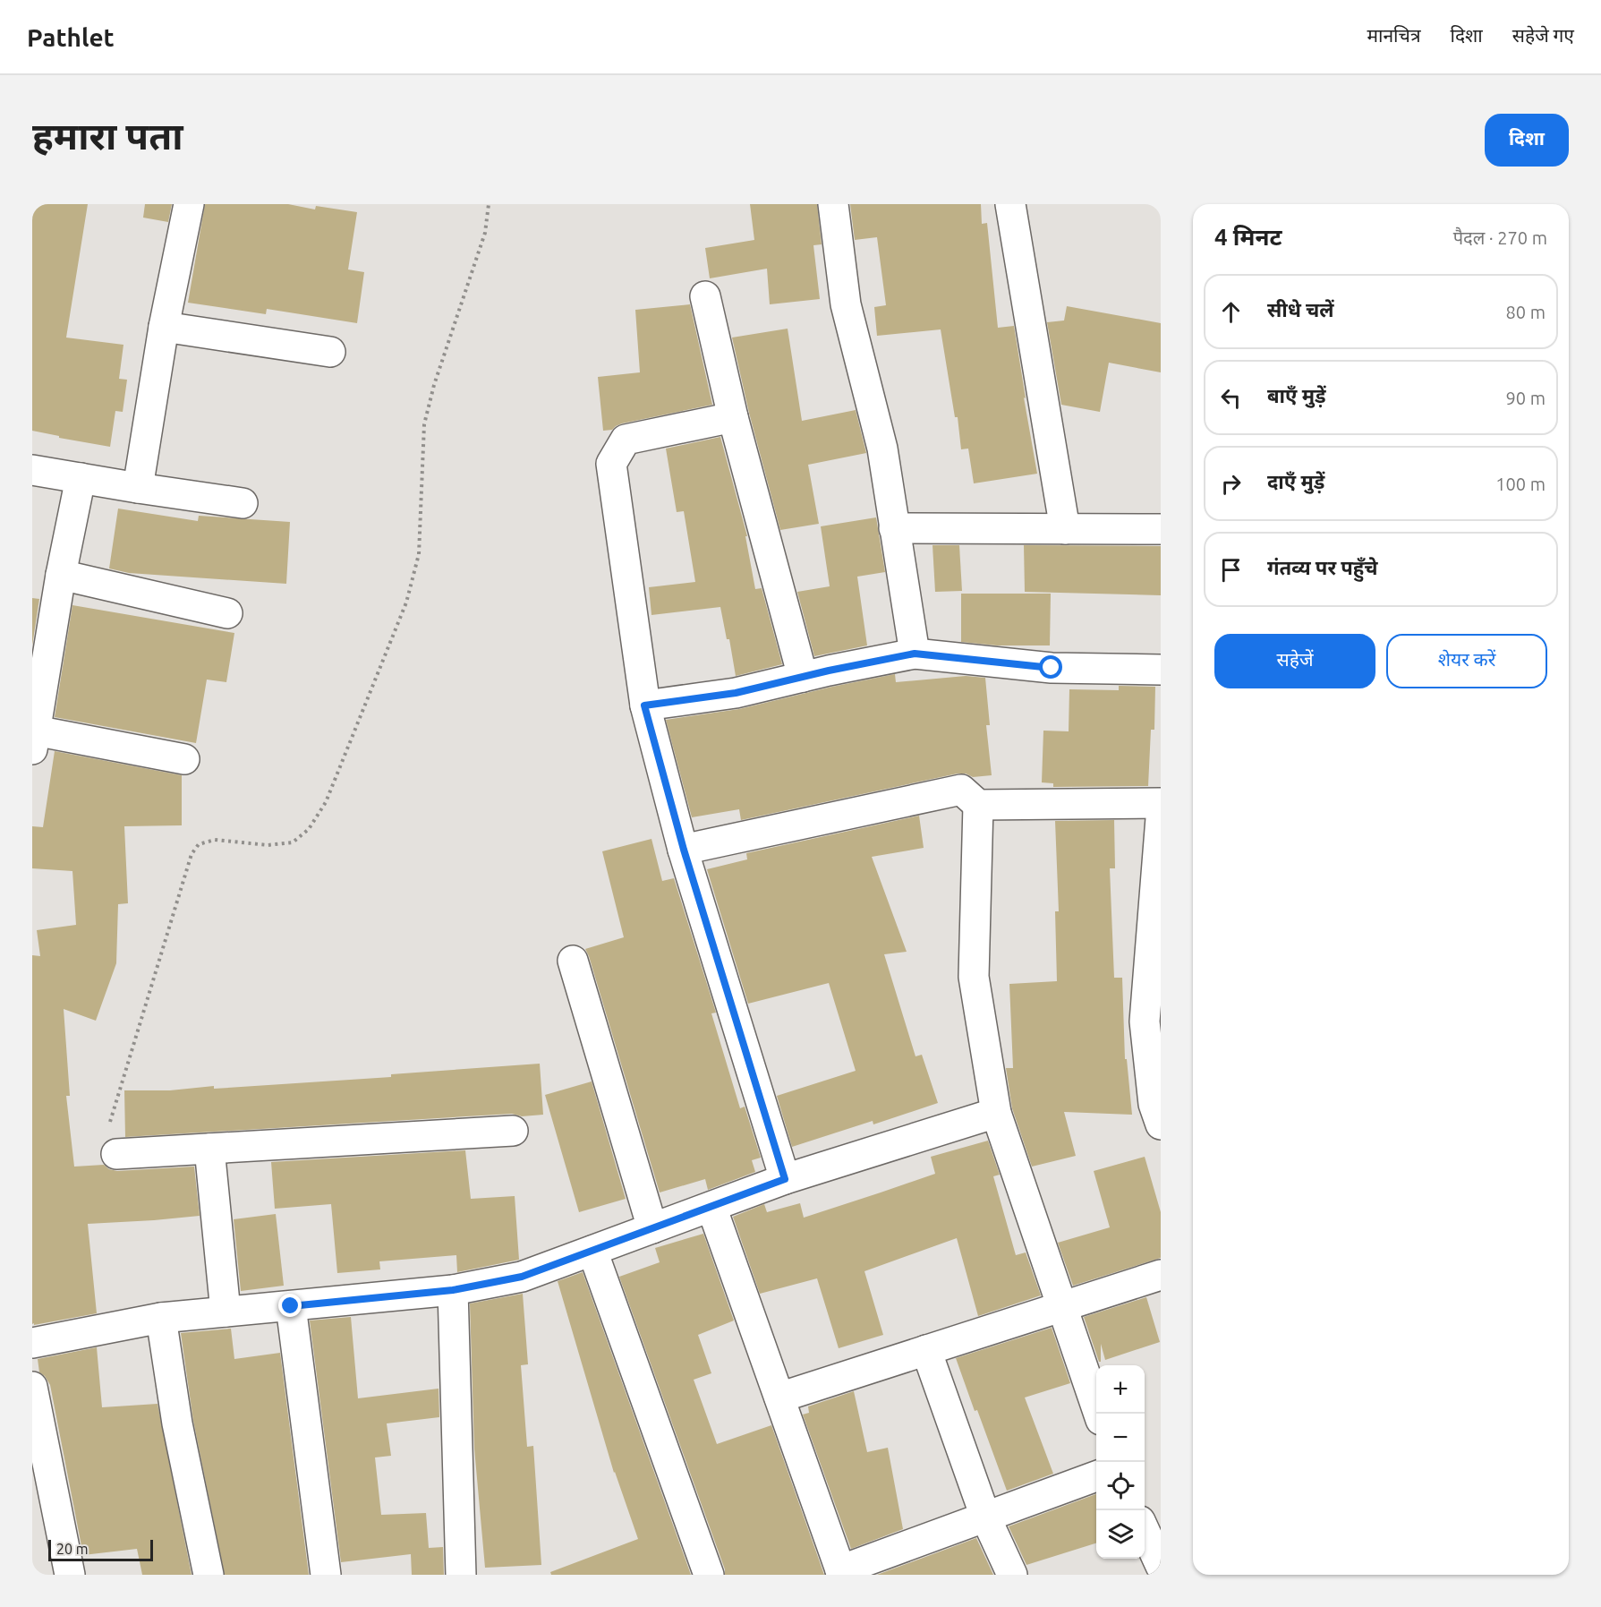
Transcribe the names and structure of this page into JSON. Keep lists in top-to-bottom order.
{
  "scale_bar": "20 m",
  "page": {
    "header": "Pathlet",
    "nav": ["मानचित्र", "दिशा", "सहेजे गए"],
    "buttons": [
      "दिशा",
      ["सहेजें", "शेयर करें"]
    ],
    "title": "हमारा पता",
    "heading": ["4 मिनट", "पैदल · 270 m"],
    "list": [
      ["सीधे चलें", "80 m"],
      ["बाएँ मुड़ें", "90 m"],
      ["दाएँ मुड़ें", "100 m"],
      "गंतव्य पर पहुँचे"
    ],
    "map_buttons": ["+", "−"],
    "scale": "20 m"
  }
}
